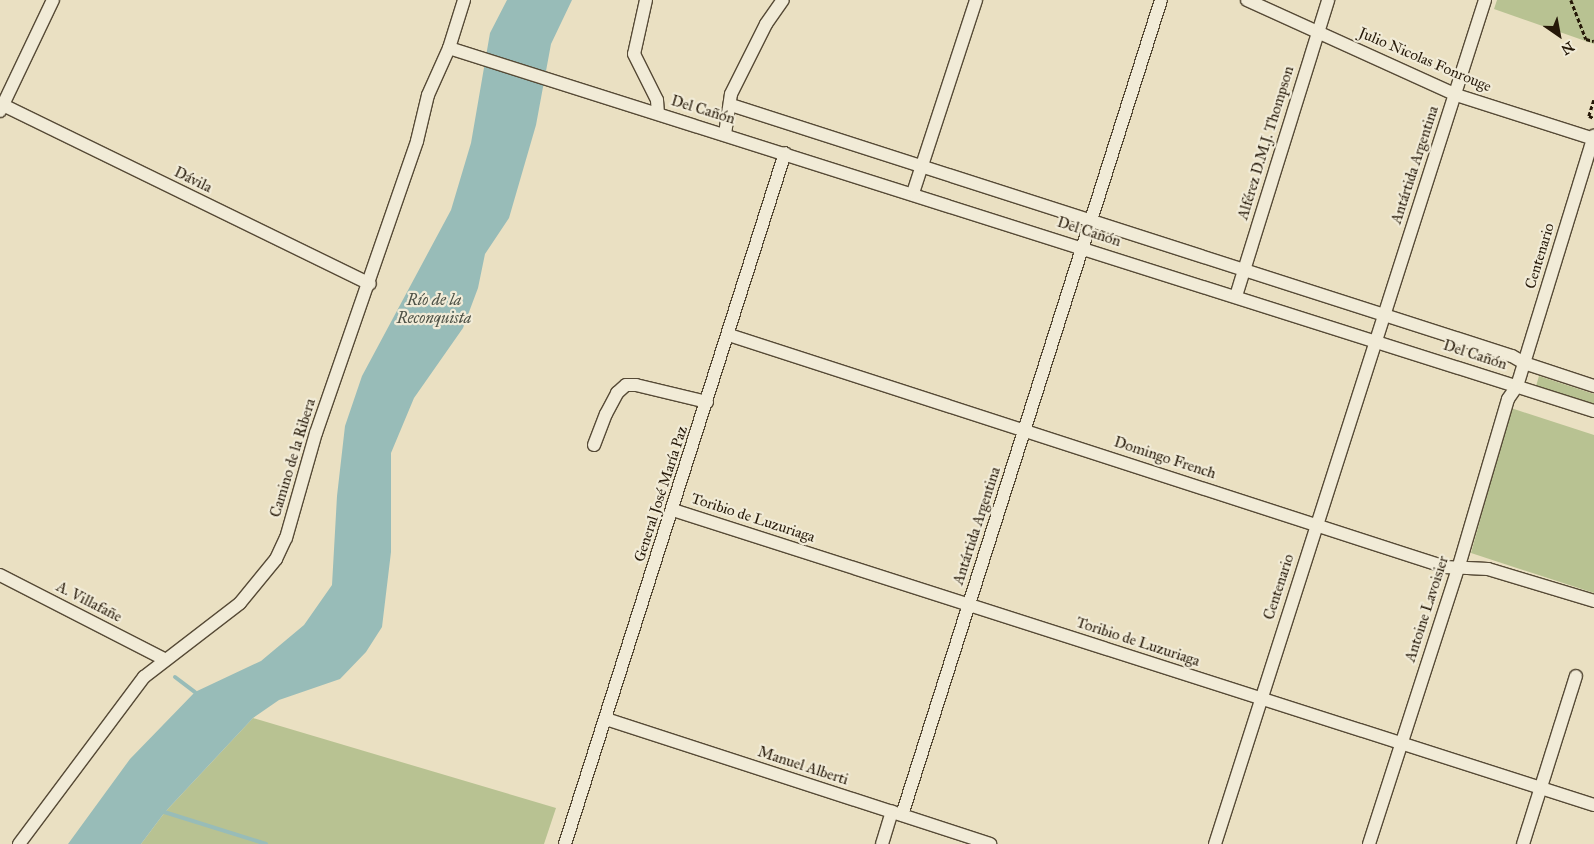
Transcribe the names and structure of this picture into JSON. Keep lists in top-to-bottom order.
{
  "streets": {
    "street": [
      "Julio Nicolas Fonrouge",
      "Del Cañón",
      "Alférez D.M.J. Thompson",
      "Antártida Argentina",
      "Dávila",
      "Centenario",
      "Camino de la Ribera",
      "Domingo French",
      "General José María Paz",
      "Toribio de Luzuriaga",
      "A. Villafañe",
      "Antoine Lavoisier",
      "Manuel Alberti"
    ]
  },
  "crossings": [
    ["Julio Nicolas Fonrouge", "Alférez D.M.J. Thompson"],
    ["Julio Nicolas Fonrouge", "Antártida Argentina"],
    ["Julio Nicolas Fonrouge", "Centenario"],
    ["Del Cañón", "Alférez D.M.J. Thompson"],
    ["Del Cañón", "Antártida Argentina"],
    ["Del Cañón", "Centenario"],
    ["Del Cañón", "Camino de la Ribera"],
    ["Del Cañón", "General José María Paz"],
    ["Del Cañón", "Antoine Lavoisier"],
    ["Antártida Argentina", "Centenario"],
    ["Antártida Argentina", "Domingo French"],
    ["Antártida Argentina", "Toribio de Luzuriaga"],
    ["Antártida Argentina", "Manuel Alberti"],
    ["Dávila", "Camino de la Ribera"],
    ["Centenario", "Domingo French"],
    ["Centenario", "Toribio de Luzuriaga"],
    ["Centenario", "Antoine Lavoisier"],
    ["Camino de la Ribera", "A. Villafañe"],
    ["Domingo French", "General José María Paz"],
    ["Domingo French", "Antoine Lavoisier"],
    ["General José María Paz", "Toribio de Luzuriaga"],
    ["General José María Paz", "Manuel Alberti"],
    ["Toribio de Luzuriaga", "Antoine Lavoisier"]
  ],
  "water": ["Río de la Reconquista"],
  "north": "bottom right"
}
